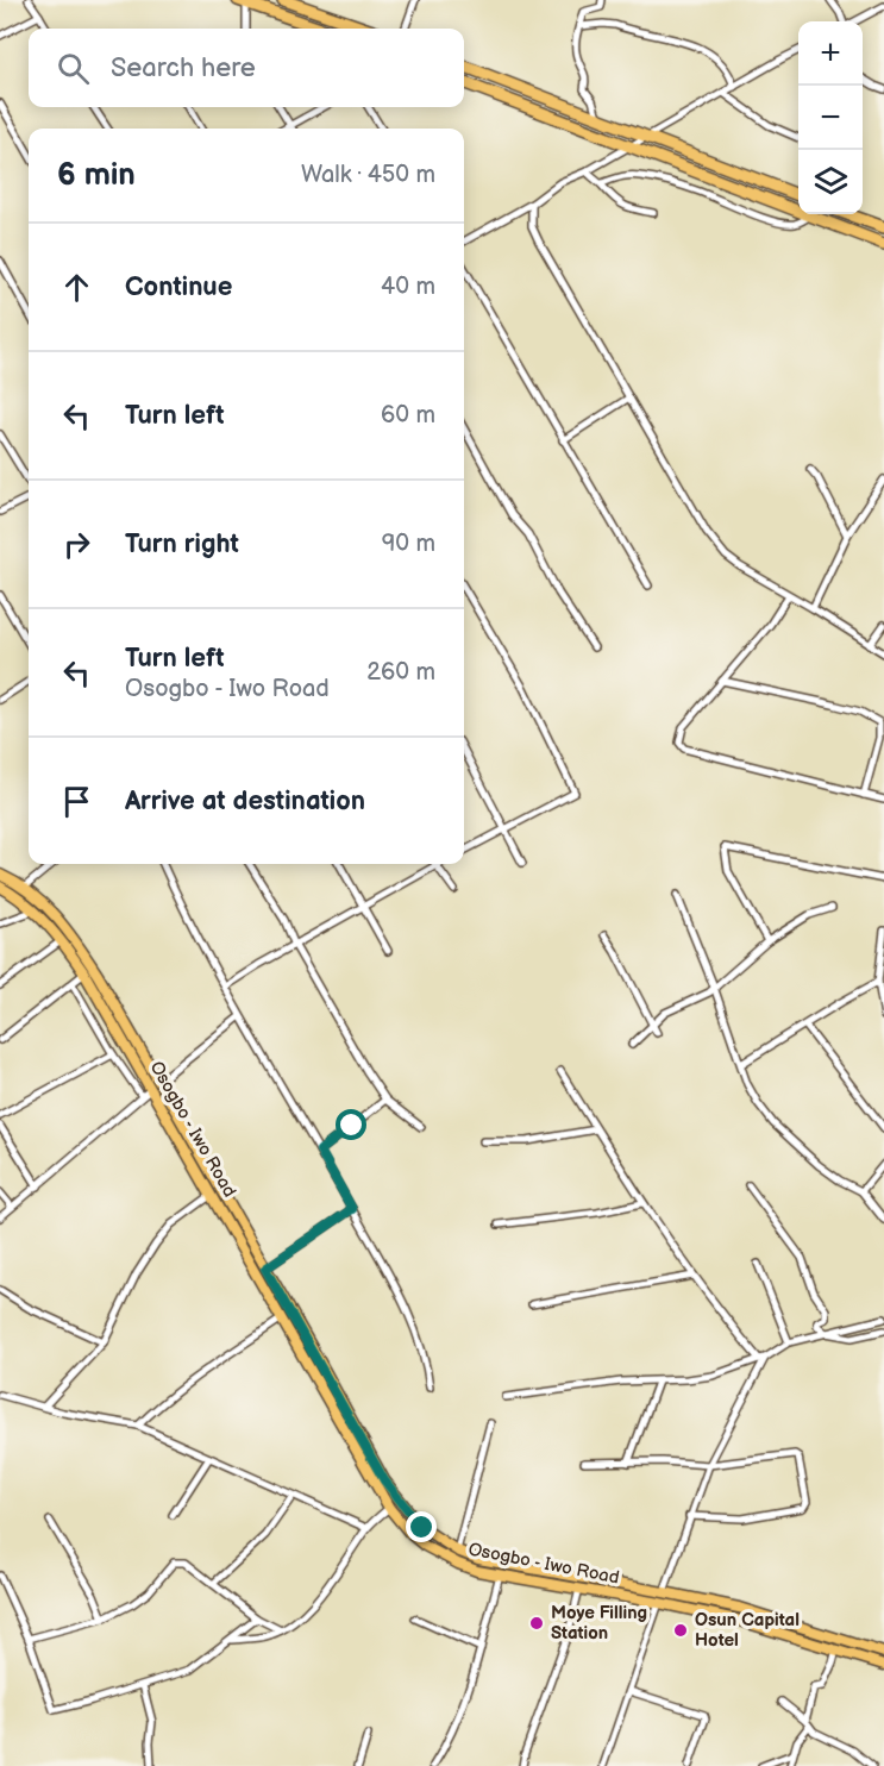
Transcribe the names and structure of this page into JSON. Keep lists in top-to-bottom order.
{
  "streets": {
    "main road": ["Osogbo - Iwo Road"]
  },
  "places": ["Moye Filling Station", "Osun Capital Hotel"],
  "page": {
    "map_buttons": ["+", "−"],
    "search": "Search here",
    "heading": ["6 min", "Walk · 450 m"],
    "list": [
      ["Continue", "40 m"],
      ["Turn left", "60 m"],
      ["Turn right", "90 m"],
      ["Turn left", "Osogbo - Iwo Road", "260 m"],
      "Arrive at destination"
    ]
  }
}
